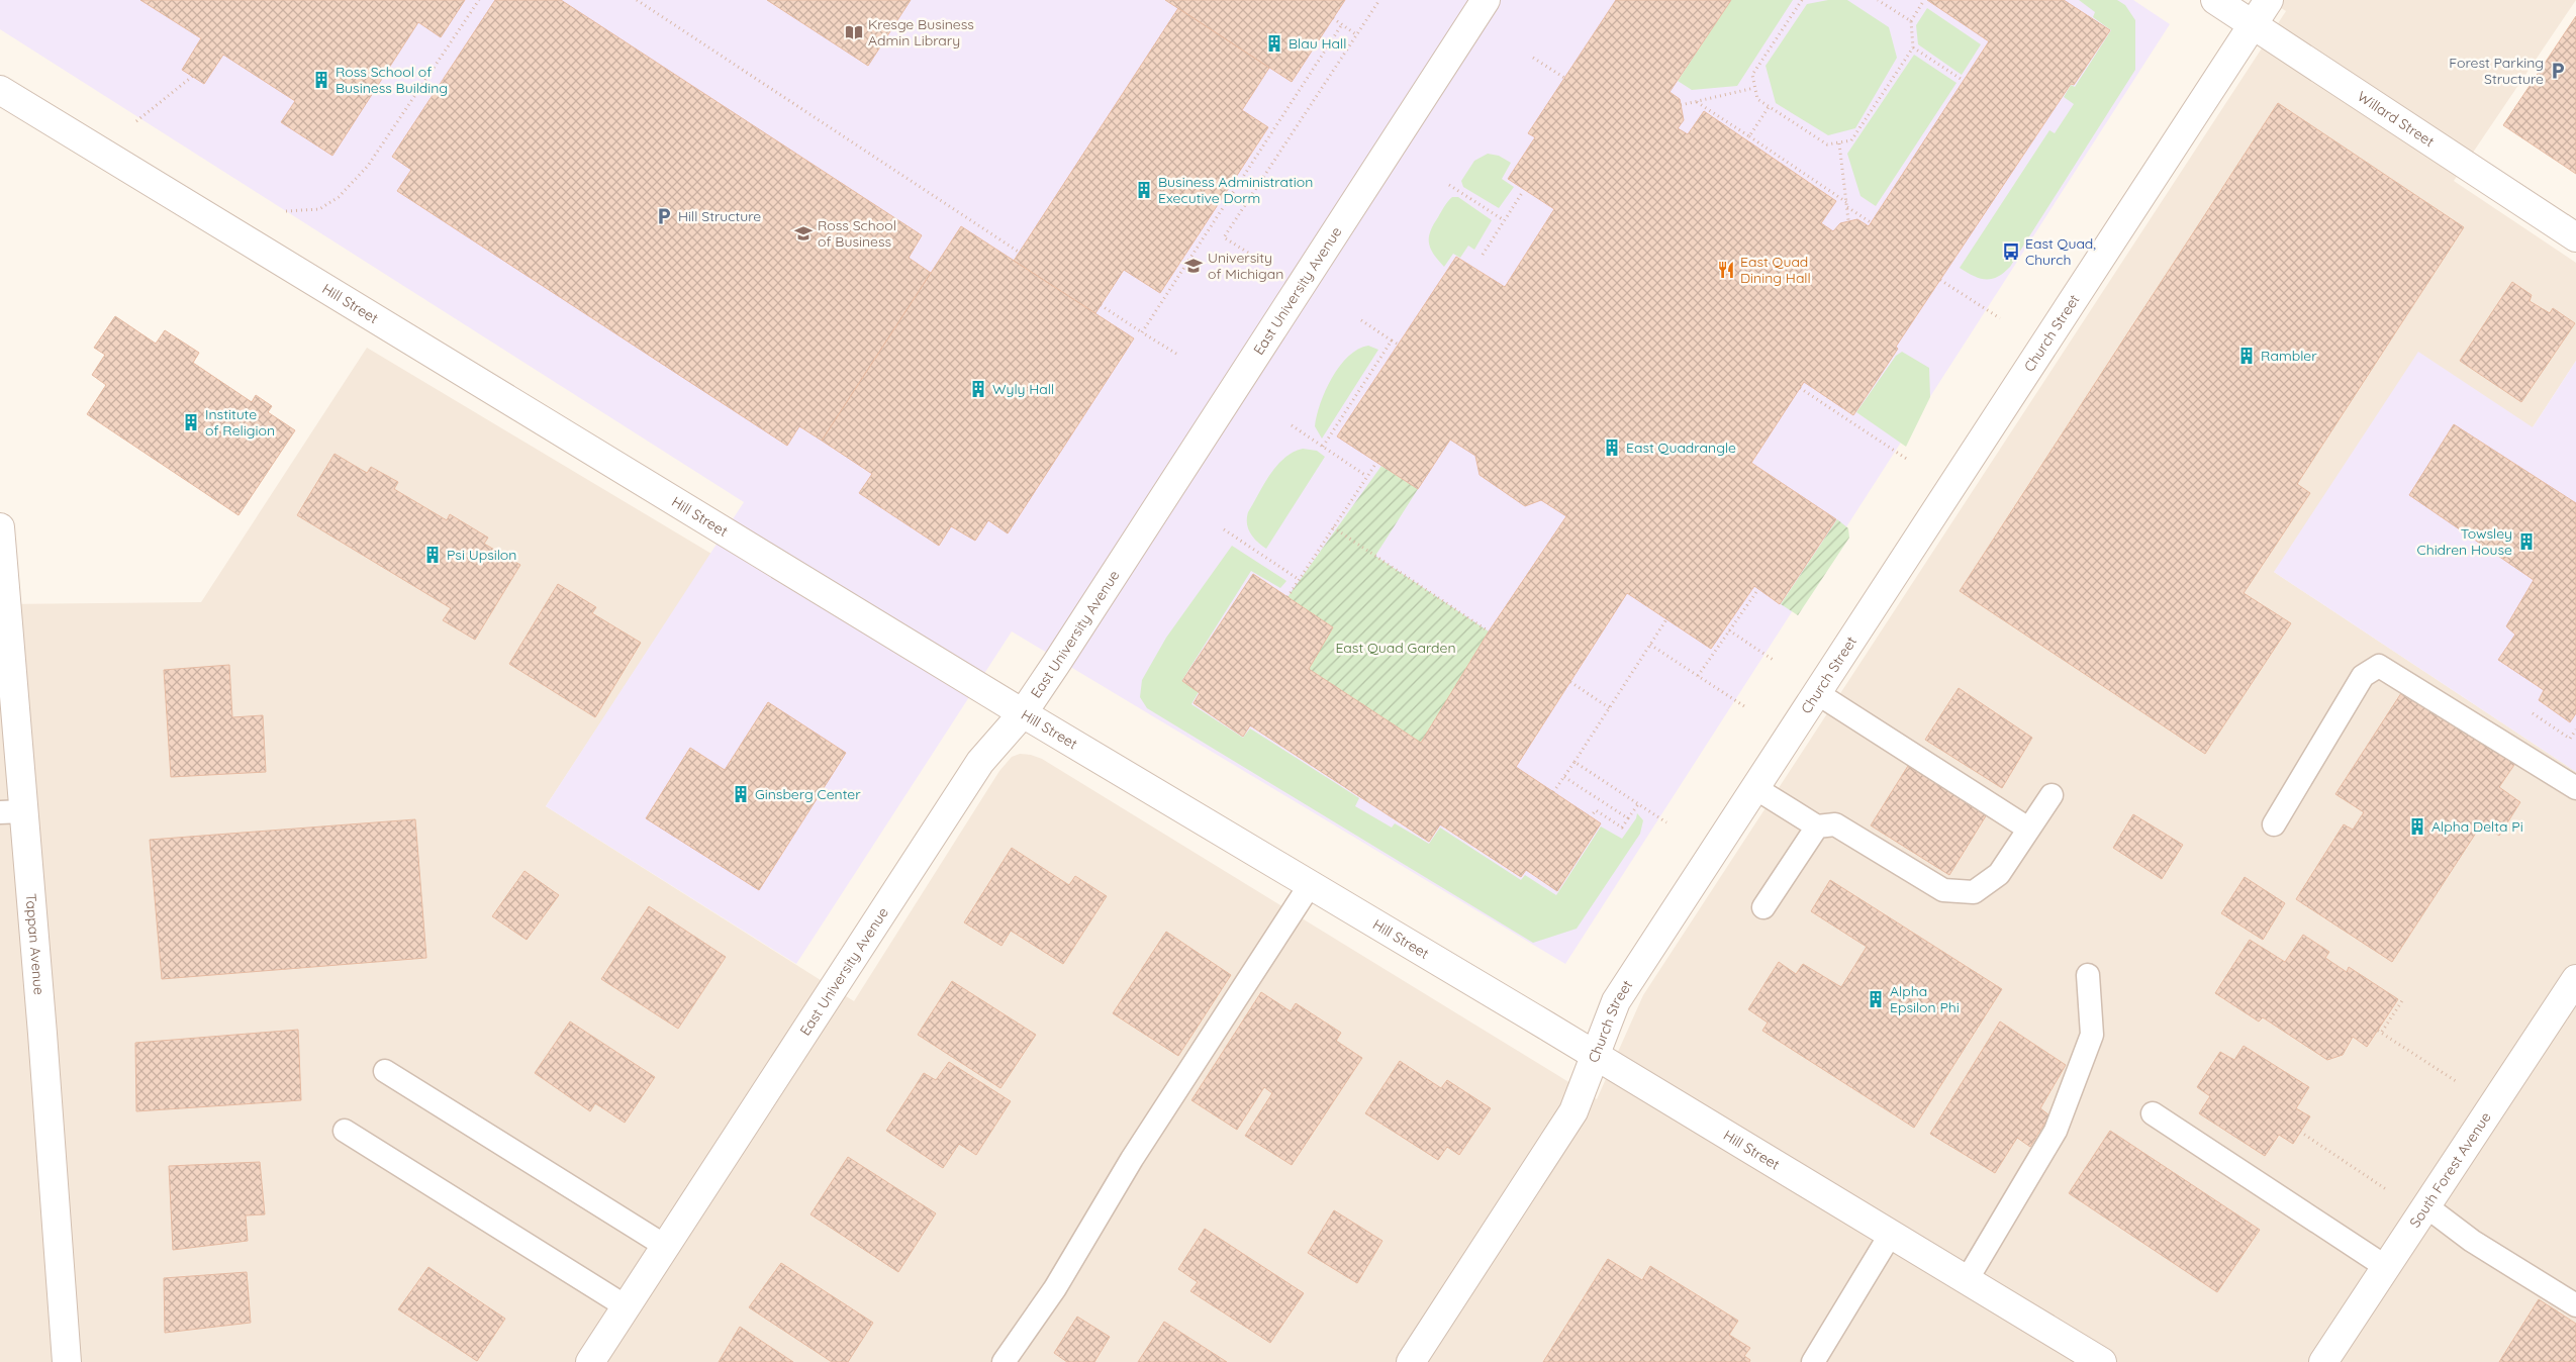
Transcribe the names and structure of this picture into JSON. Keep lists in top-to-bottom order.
{
  "streets": {
    "street": [
      "Willard Street",
      "East University Avenue",
      "Hill Street",
      "Church Street",
      "Tappan Avenue",
      "South Forest Avenue"
    ]
  },
  "crossings": [
    ["Willard Street", "Church Street"],
    ["East University Avenue", "Hill Street"],
    ["Hill Street", "Church Street"]
  ],
  "parks": ["East Quad Garden"],
  "places": {
    "library": ["Kresge Business Admin Library"],
    "building": [
      "Blau Hall",
      "Ross School of Business Building",
      "Business Administration Executive Dorm",
      "Rambler",
      "Wyly Hall",
      "Institute of Religion",
      "East Quadrangle",
      "Towsley Chidren House",
      "Psi Upsilon",
      "Ginsberg Center",
      "Alpha Delta Pi",
      "Alpha Epsilon Phi"
    ],
    "parking": ["Forest Parking Structure", "Hill Structure"],
    "school or university": ["Ross School of Business", "University of Michigan"],
    "bus stop": ["East Quad, Church"],
    "restaurant": ["East Quad Dining Hall"]
  }
}
